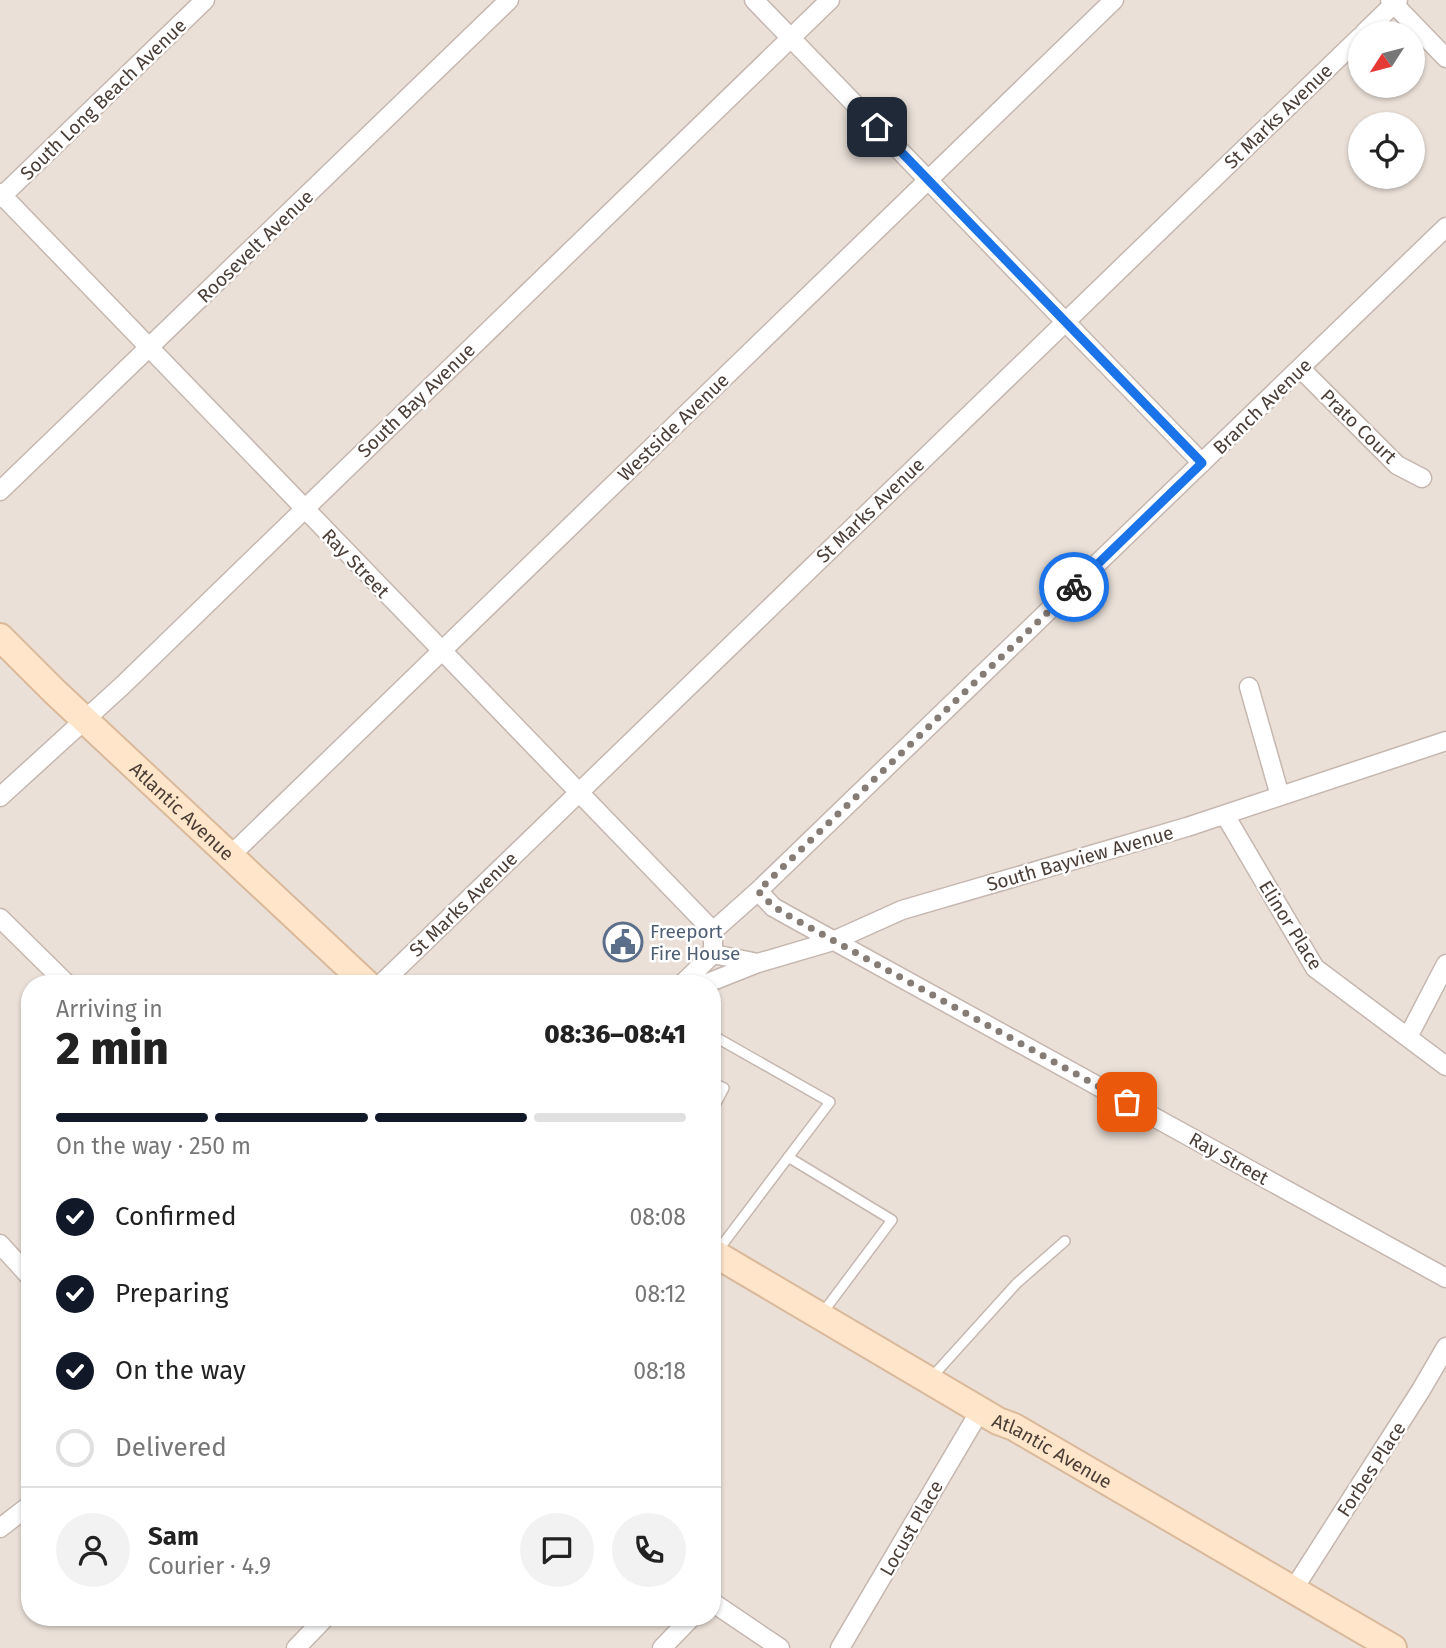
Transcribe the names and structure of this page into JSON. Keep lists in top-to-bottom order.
{
  "streets": {
    "main road": ["Atlantic Avenue"],
    "street": [
      "South Long Beach Avenue",
      "St Marks Avenue",
      "Roosevelt Avenue",
      "South Bay Avenue",
      "Branch Avenue",
      "Prato Court",
      "Westside Avenue",
      "Ray Street",
      "South Bayview Avenue",
      "Elinor Place",
      "Forbes Place",
      "Locust Place"
    ]
  },
  "crossings": [
    ["South Long Beach Avenue", "Ray Street"],
    ["St Marks Avenue", "Ray Street"],
    ["Roosevelt Avenue", "Ray Street"],
    ["South Bay Avenue", "Ray Street"],
    ["South Bay Avenue", "Atlantic Avenue"],
    ["Branch Avenue", "Prato Court"],
    ["Branch Avenue", "Ray Street"],
    ["Westside Avenue", "Ray Street"],
    ["Westside Avenue", "Atlantic Avenue"],
    ["Ray Street", "South Bayview Avenue"],
    ["Atlantic Avenue", "Forbes Place"],
    ["Atlantic Avenue", "Locust Place"],
    ["South Bayview Avenue", "Elinor Place"]
  ],
  "places": {
    "public building": ["Freeport Fire House"]
  },
  "north": "bottom left",
  "page": {
    "heading": ["2 min", "Arriving in", "08:36–08:41"],
    "panel": ["Sam", "Courier · 4.9"],
    "bar": "On the way · 250 m",
    "list": [
      ["Confirmed", "08:08"],
      ["Preparing", "08:12"],
      ["On the way", "08:18"],
      "Delivered"
    ]
  }
}
